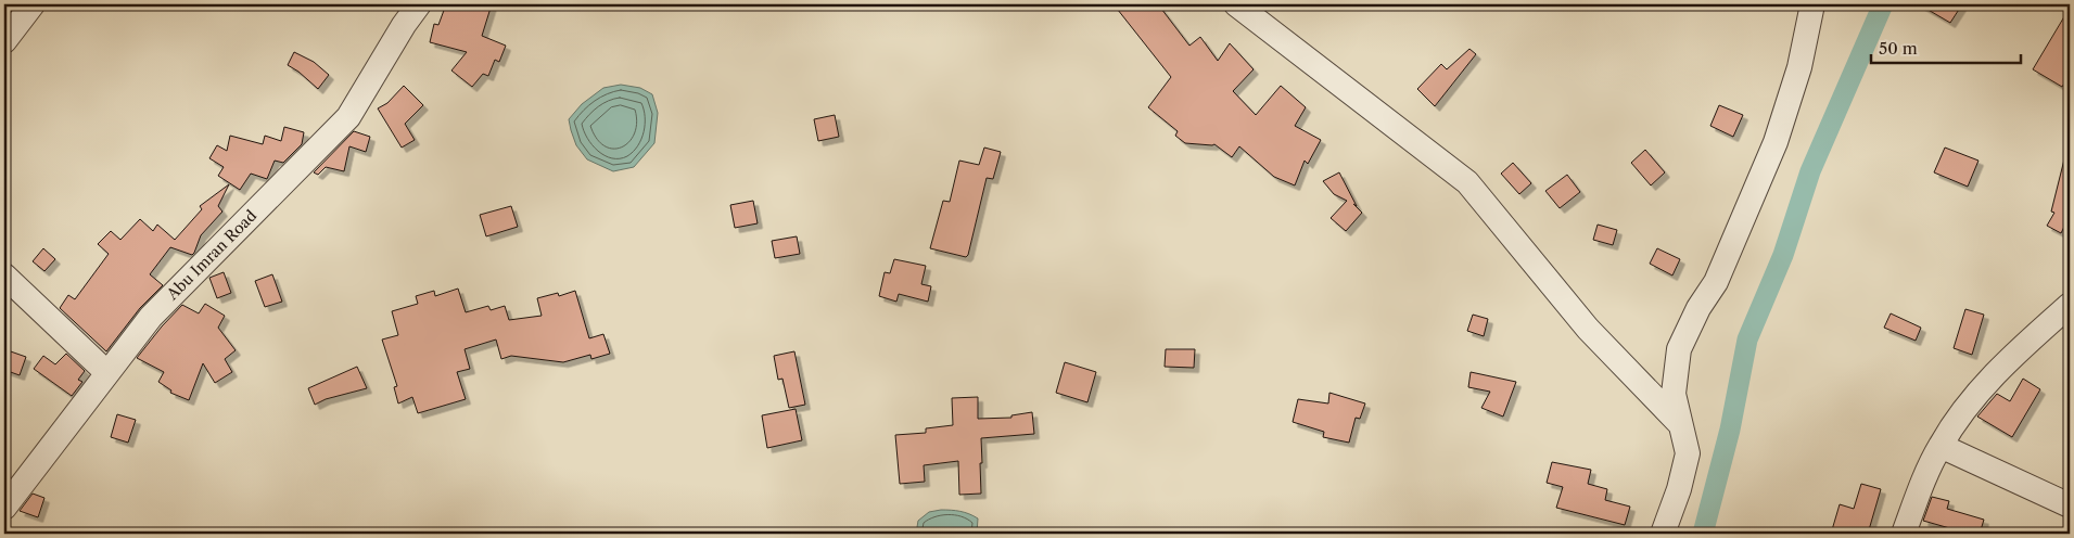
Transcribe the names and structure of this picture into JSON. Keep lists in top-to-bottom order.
{
  "streets": {
    "street": ["Abu Imran Road"]
  },
  "scale_bar": "50 m"
}
